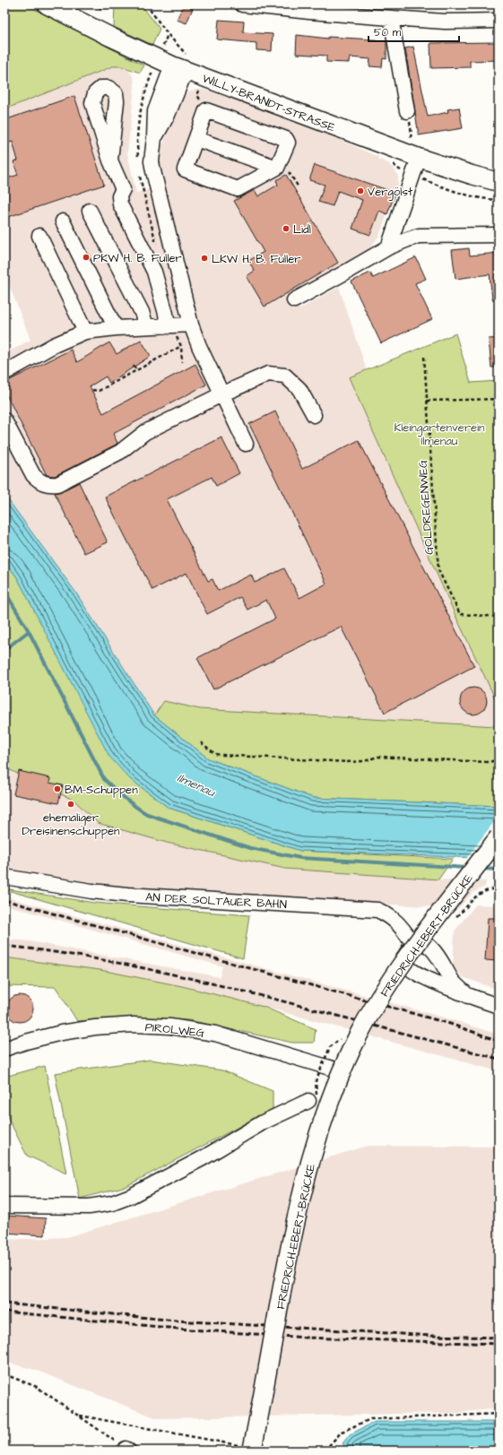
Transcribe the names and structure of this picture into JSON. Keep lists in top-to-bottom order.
{
  "streets": {
    "main road": ["WILLY-BRANDT-STRASSE", "FRIEDRICH-EBERT-BRÜCKE"],
    "street": ["AN DER SOLTAUER BAHN", "PIROLWEG"],
    "path": ["GOLDREGENWEG"]
  },
  "crossings": [
    ["FRIEDRICH-EBERT-BRÜCKE", "PIROLWEG"]
  ],
  "water": ["Ilmenau"],
  "parks": ["Kleingartenverein Ilmenau"],
  "places": [
    "Vergölst",
    "Lidl",
    "PKW H. B. Fuller",
    "LKW H. B. Fuller",
    "BM-Schuppen",
    "ehemaliger Dreisinenschuppen"
  ],
  "scale_bar": "50 m"
}
